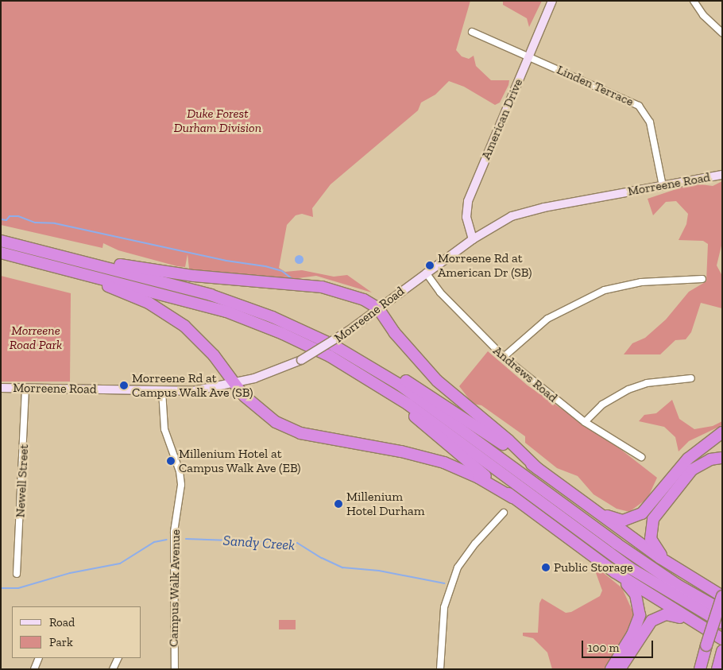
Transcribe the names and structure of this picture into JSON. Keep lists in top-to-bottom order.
{
  "streets": {
    "street": [
      "Linden Terrace",
      "American Drive",
      "Morreene Road",
      "Andrews Road",
      "Newell Street",
      "Campus Walk Avenue"
    ]
  },
  "crossings": [
    ["Linden Terrace", "American Drive"],
    ["Linden Terrace", "Morreene Road"],
    ["American Drive", "Morreene Road"],
    ["Morreene Road", "Andrews Road"],
    ["Morreene Road", "Newell Street"],
    ["Morreene Road", "Campus Walk Avenue"]
  ],
  "water": ["Sandy Creek"],
  "parks": ["Duke Forest Durham Division", "Morreene Road Park"],
  "places": [
    "Morreene Rd at American Dr (SB)",
    "Morreene Rd at Campus Walk Ave (SB)",
    "Millenium Hotel at Campus Walk Ave (EB)",
    "Millenium Hotel Durham",
    "Public Storage"
  ],
  "legend": ["Road", "Park"],
  "scale_bar": "100 m"
}
